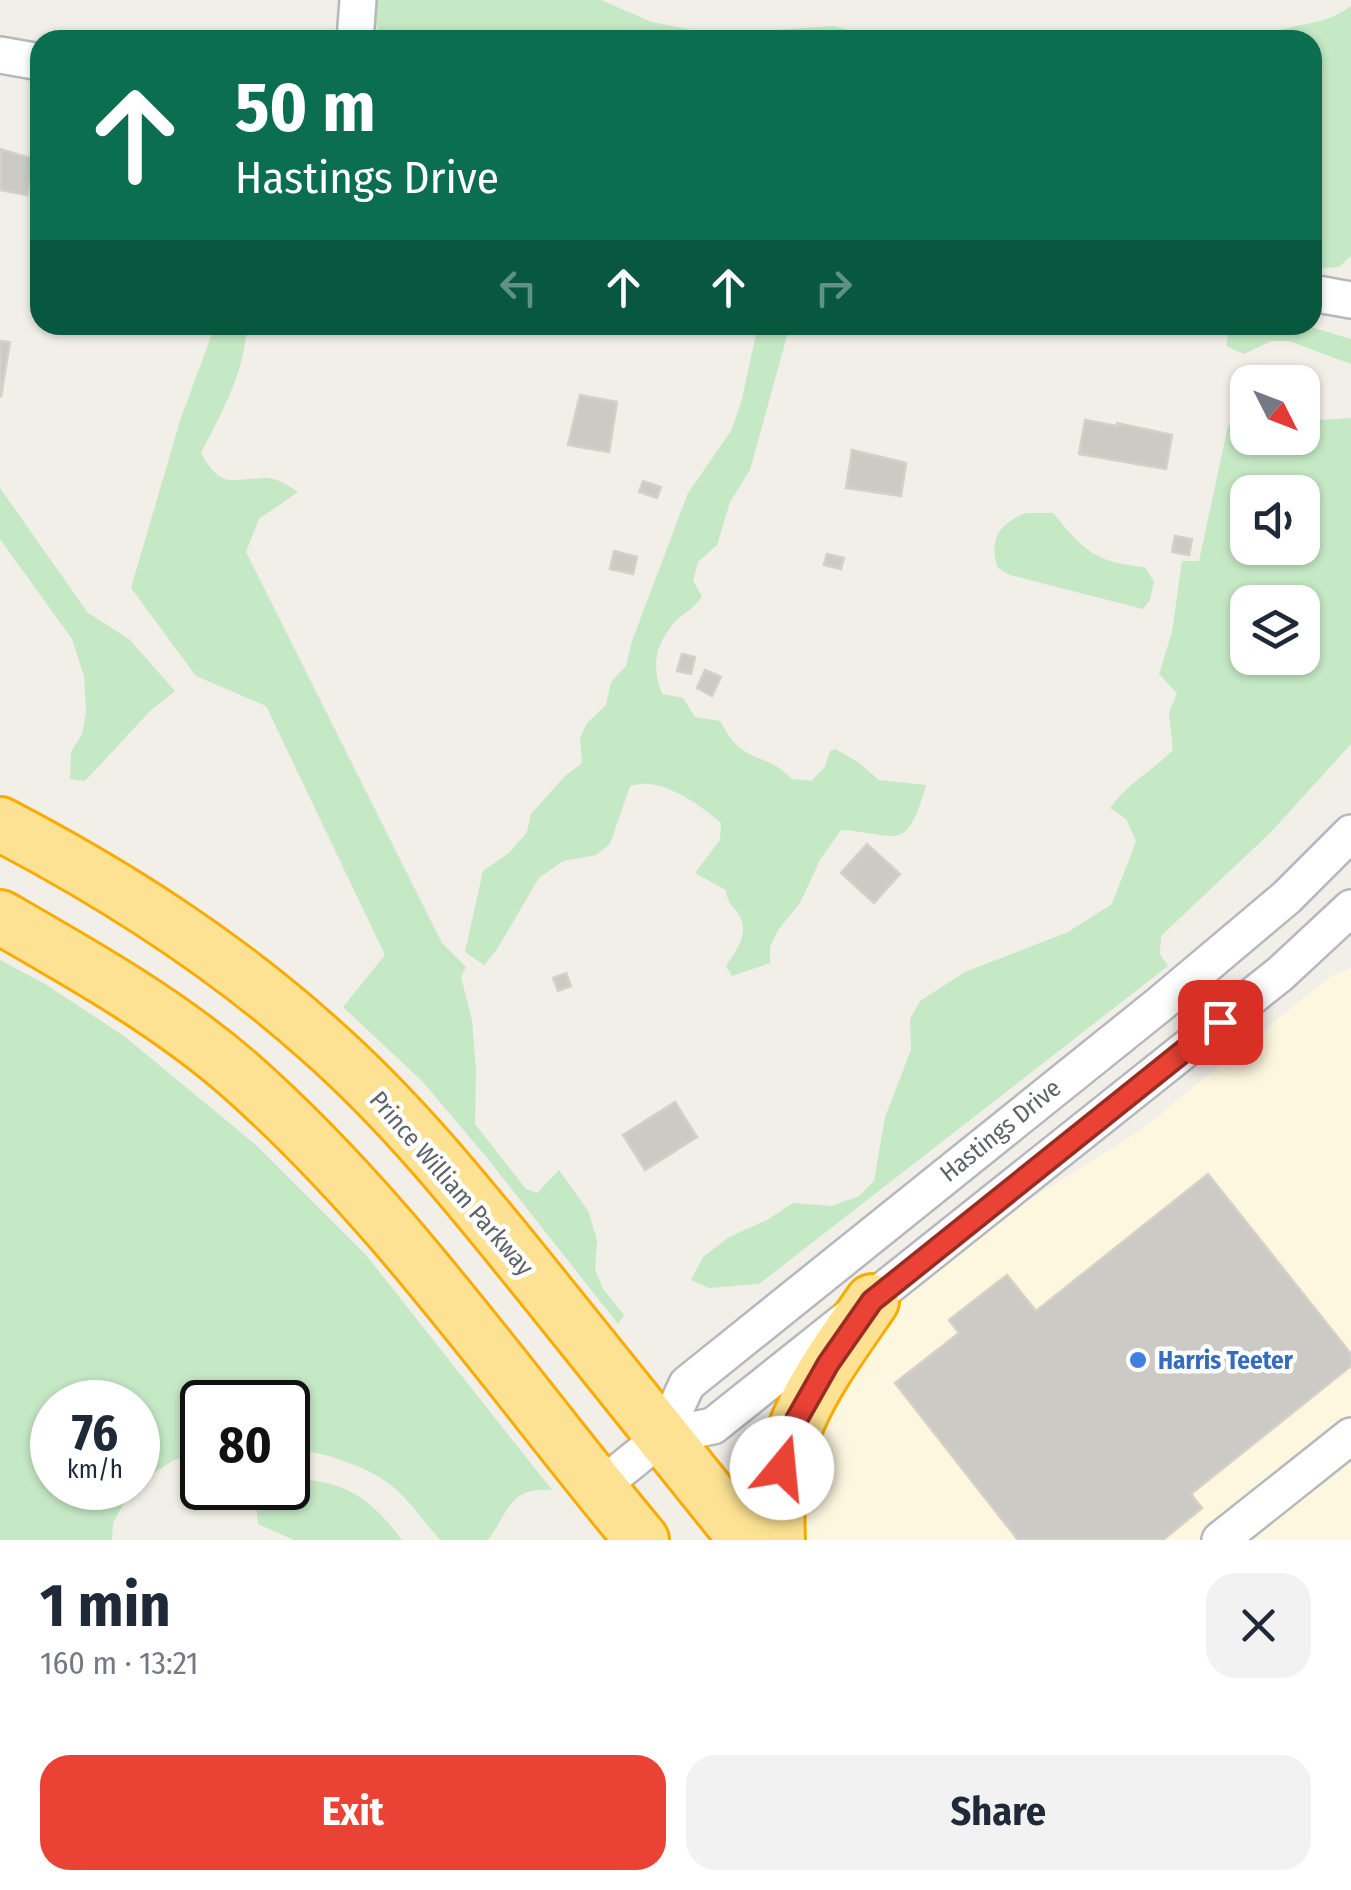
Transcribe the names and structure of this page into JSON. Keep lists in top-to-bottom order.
{
  "streets": {
    "highway": ["Prince William Parkway"],
    "street": ["Hastings Drive"]
  },
  "crossings": [
    ["Hastings Drive", "Prince William Parkway"]
  ],
  "places": ["Harris Teeter"],
  "north": "bottom right",
  "page": {
    "turn": ["50 m", "Hastings Drive"],
    "speed": "76 km/h",
    "limit": "80",
    "heading": ["1 min", "160 m · 13:21"],
    "buttons": ["Exit", "Share"]
  }
}
